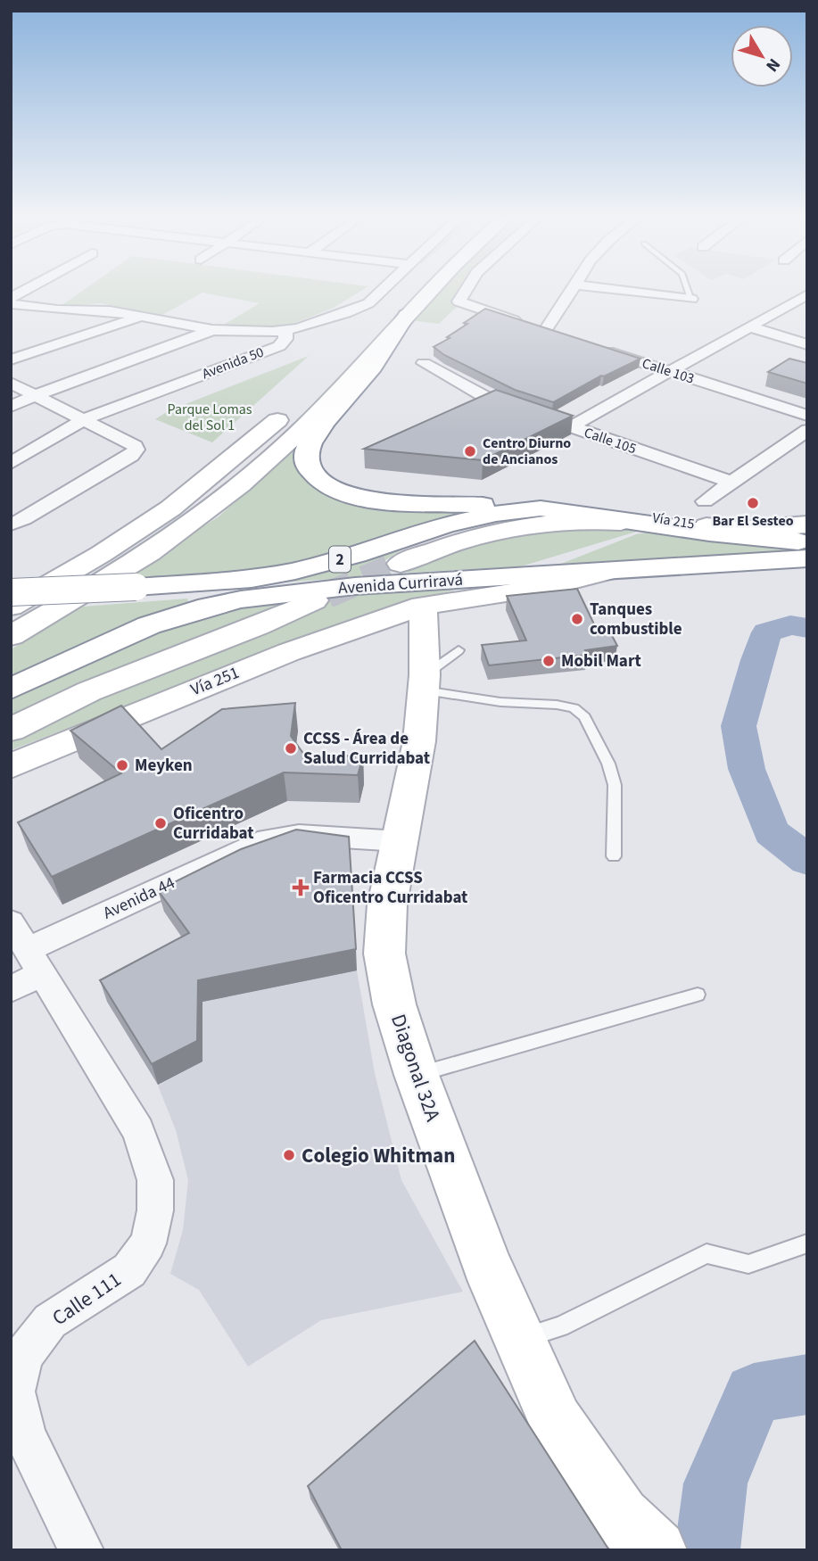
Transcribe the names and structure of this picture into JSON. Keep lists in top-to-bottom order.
{
  "streets": {
    "main road": [
      "Vía 215",
      "2",
      "Avenida Curriravá",
      "Vía 251",
      "Diagonal 32A"
    ],
    "street": [
      "Avenida 50",
      "Calle 103",
      "Calle 105",
      "Avenida 44",
      "Calle 111"
    ]
  },
  "crossings": [
    ["Vía 215", "Avenida Curriravá"],
    ["Avenida Curriravá", "Vía 251"],
    ["Vía 251", "Diagonal 32A"],
    ["Avenida 44", "Diagonal 32A"],
    ["Avenida 44", "Calle 111"]
  ],
  "parks": ["Parque Lomas del Sol 1"],
  "places": {
    "other": [
      "Centro Diurno de Ancianos",
      "Bar El Sesteo",
      "Tanques combustible",
      "Mobil Mart",
      "CCSS - Área de Salud Curridabat",
      "Meyken",
      "Oficentro Curridabat",
      "Colegio Whitman"
    ],
    "health": ["Farmacia CCSS Oficentro Curridabat"]
  },
  "north": "bottom right"
}
